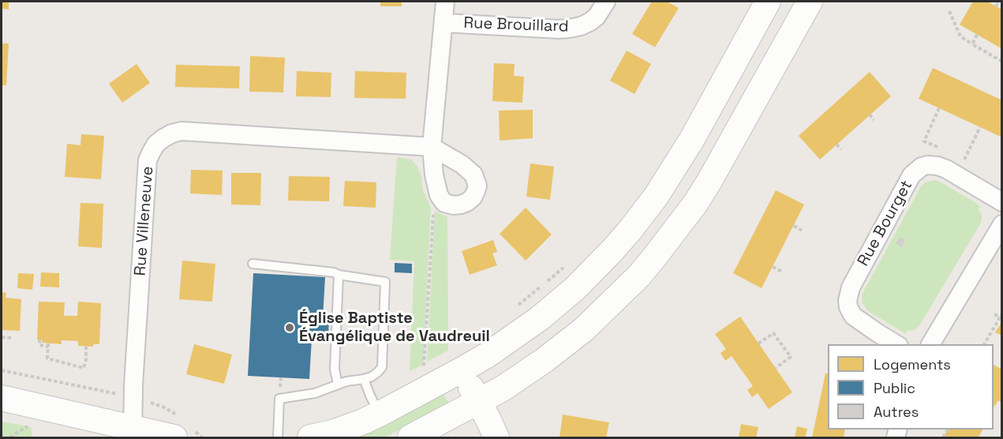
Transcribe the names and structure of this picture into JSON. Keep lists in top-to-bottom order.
{
  "streets": {
    "street": ["Rue Brouillard", "Rue Villeneuve", "Rue Bourget"]
  },
  "crossings": [
    ["Rue Brouillard", "Rue Villeneuve"]
  ],
  "places": ["Église Baptiste Évangélique de Vaudreuil"],
  "legend": ["Logements", "Public", "Autres"]
}
